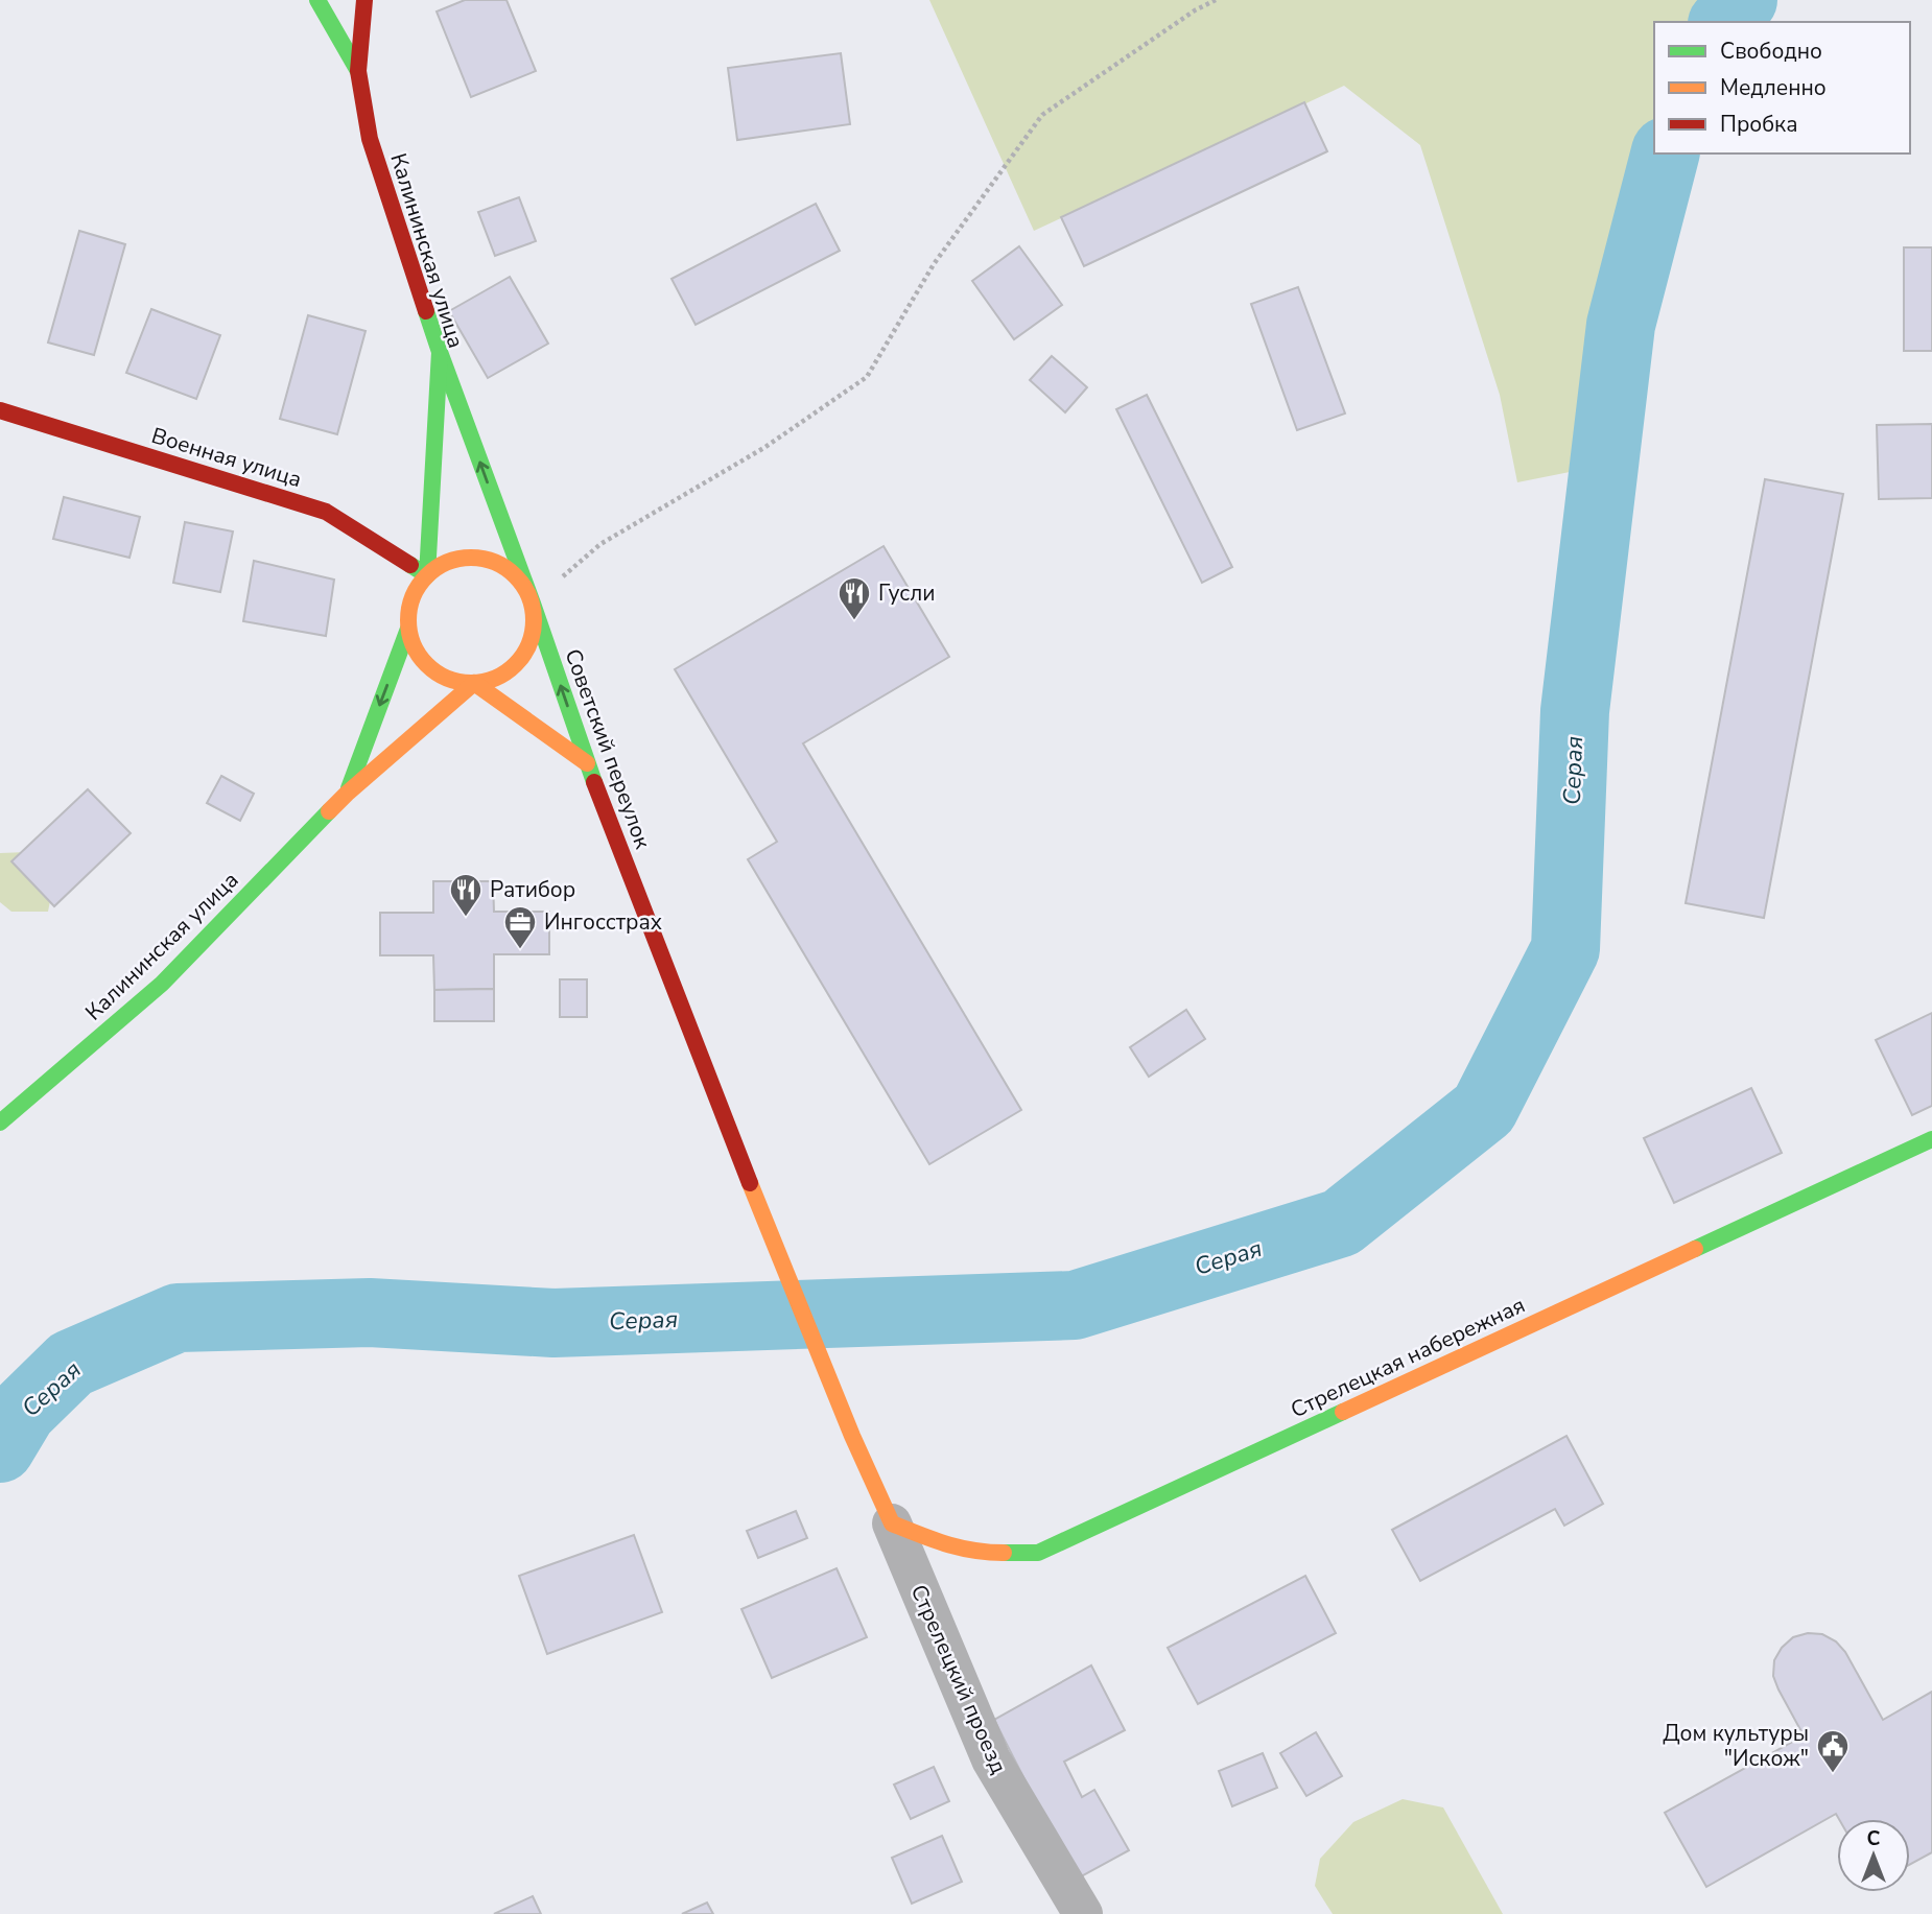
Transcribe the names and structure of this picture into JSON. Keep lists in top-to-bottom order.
{
  "streets": {
    "street": [
      "Калининская улица",
      "Военная улица",
      "Советский переулок",
      "Стрелецкая набережная",
      "Стрелецкий проезд"
    ]
  },
  "crossings": [
    ["Калининская улица", "Военная улица"],
    ["Калининская улица", "Советский переулок"],
    ["Военная улица", "Советский переулок"],
    ["Советский переулок", "Стрелецкий проезд"],
    ["Стрелецкая набережная", "Стрелецкий проезд"]
  ],
  "one_way": ["Советский переулок"],
  "water": ["Серая"],
  "places": {
    "restaurant": ["Гусли", "Ратибор"],
    "office": ["Ингосстрах"],
    "public building": ["Дом культуры \"Искож\""]
  },
  "legend": ["Свободно", "Медленно", "Пробка"],
  "north": "top"
}
